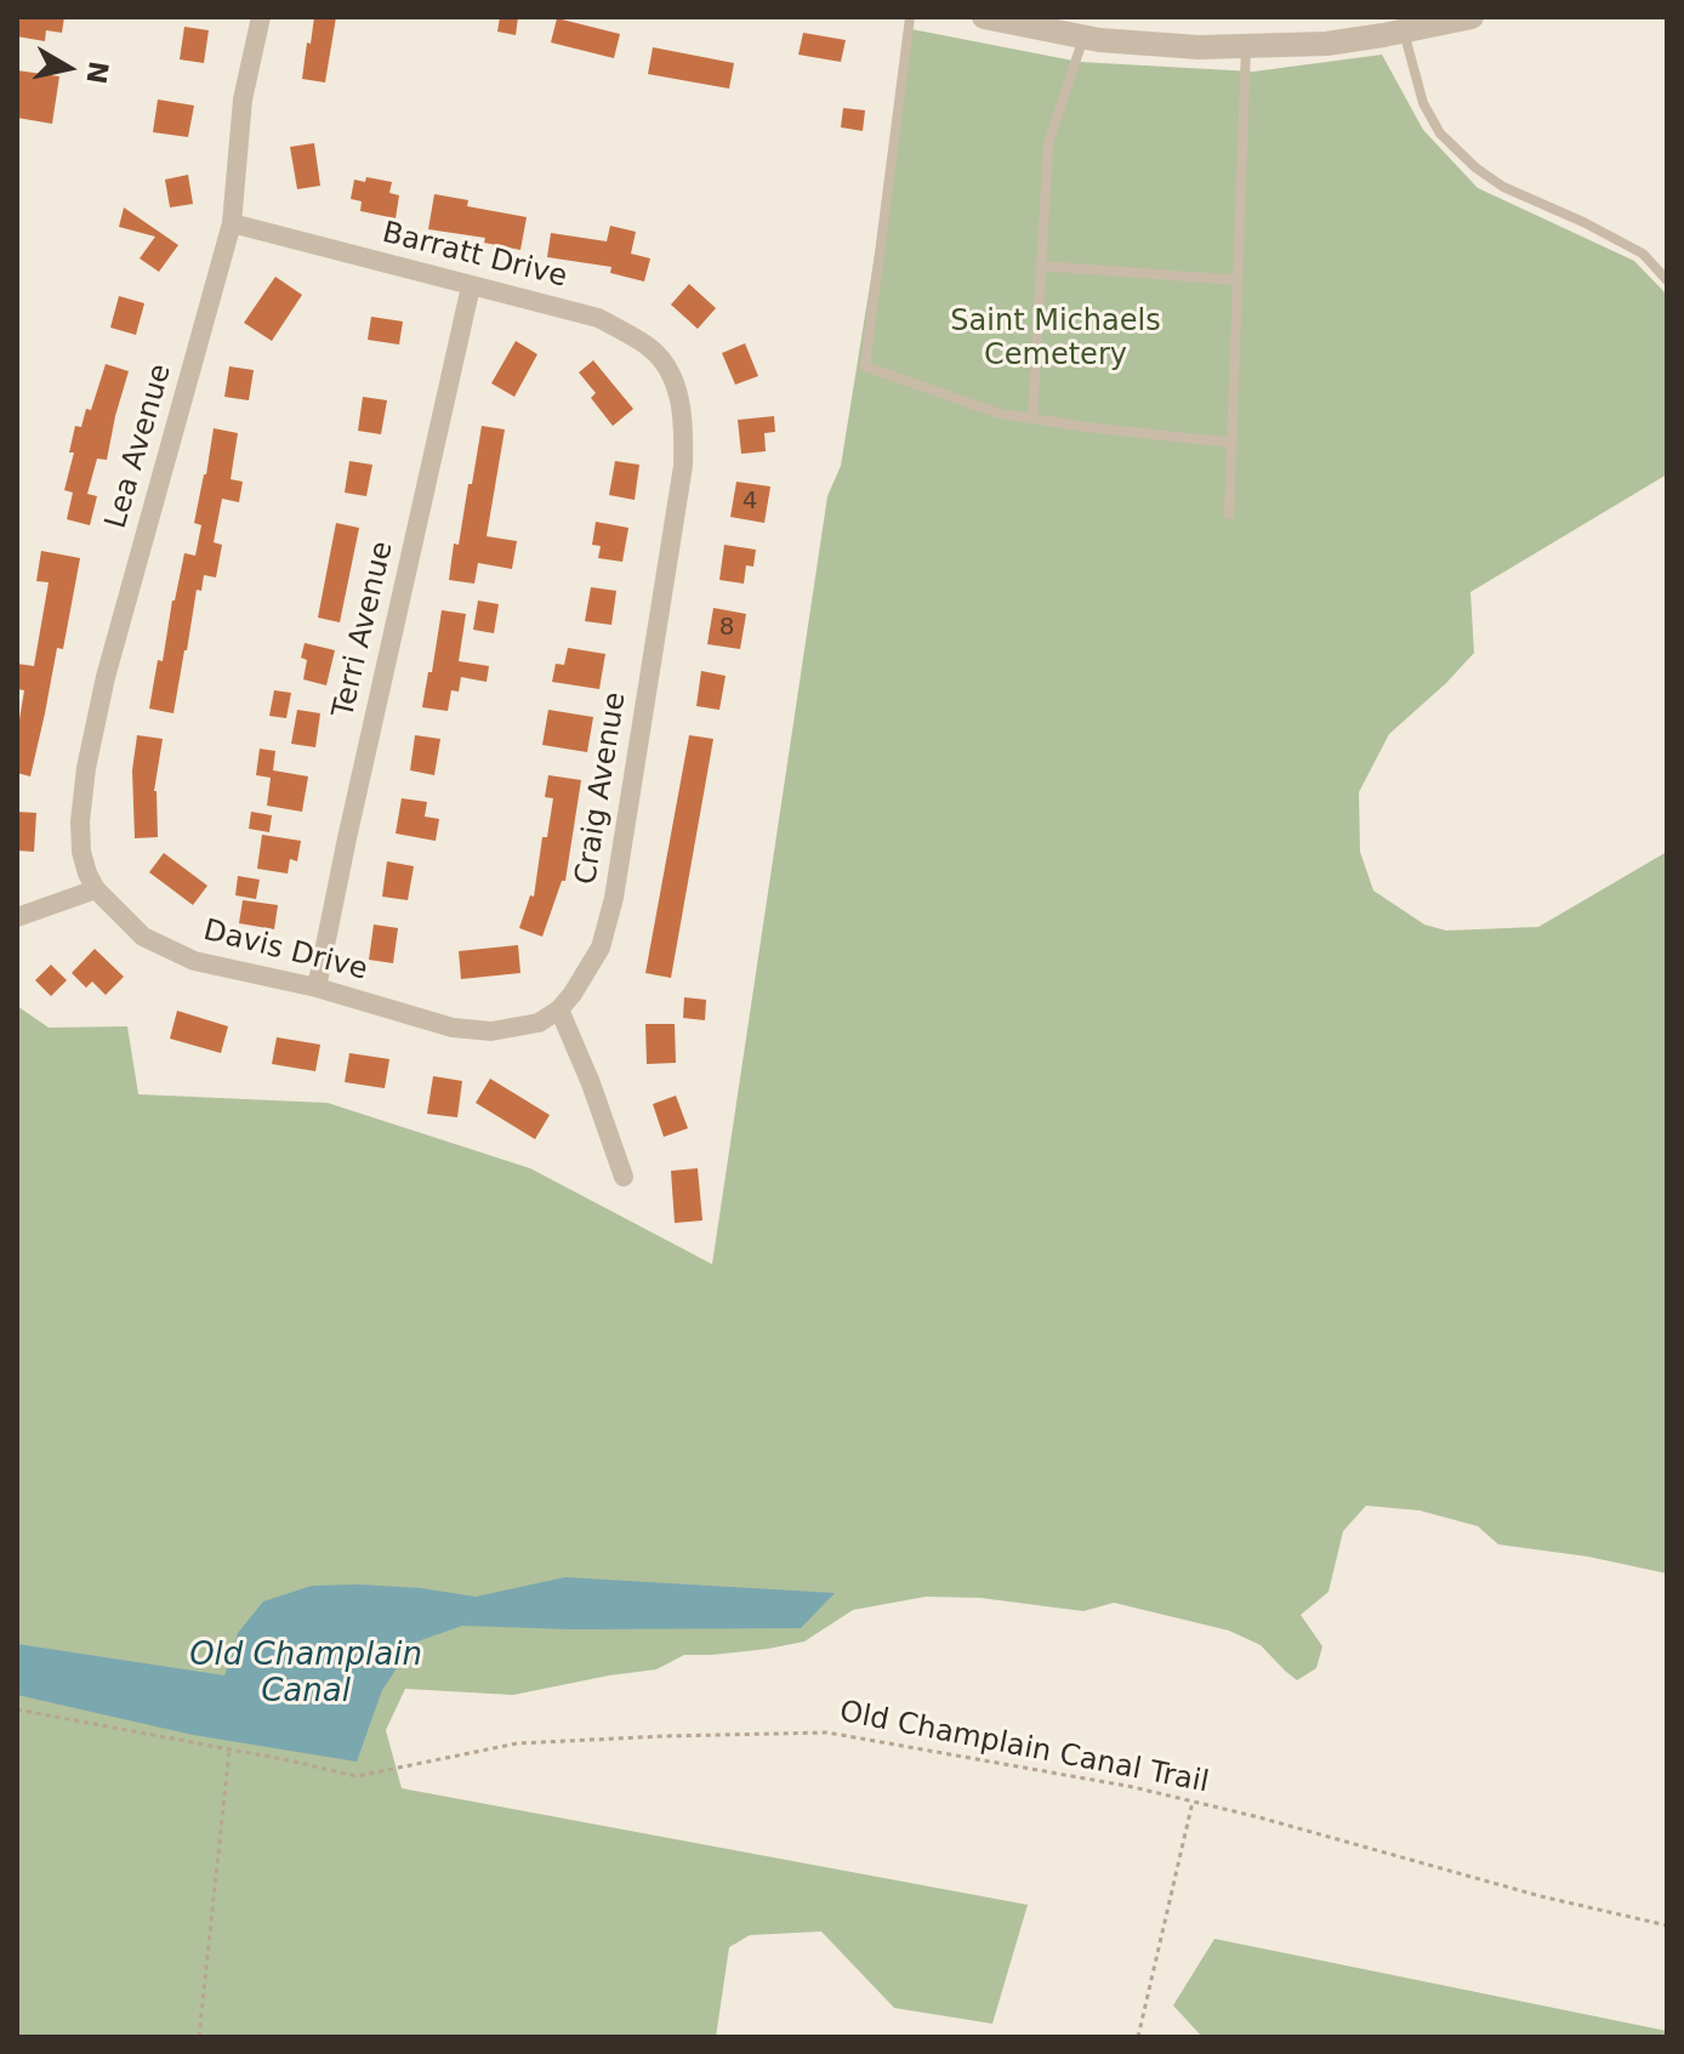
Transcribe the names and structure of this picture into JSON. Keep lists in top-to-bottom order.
{
  "streets": {
    "street": [
      "Barratt Drive",
      "Lea Avenue",
      "Terri Avenue",
      "Craig Avenue",
      "Davis Drive"
    ],
    "path": ["Old Champlain Canal Trail"]
  },
  "crossings": [
    ["Barratt Drive", "Lea Avenue"],
    ["Barratt Drive", "Terri Avenue"],
    ["Barratt Drive", "Craig Avenue"],
    ["Lea Avenue", "Davis Drive"],
    ["Terri Avenue", "Davis Drive"],
    ["Craig Avenue", "Davis Drive"]
  ],
  "water": ["Old Champlain Canal"],
  "parks": ["Saint Michaels Cemetery"],
  "house_numbers": ["4", "8"],
  "north": "right"
}
